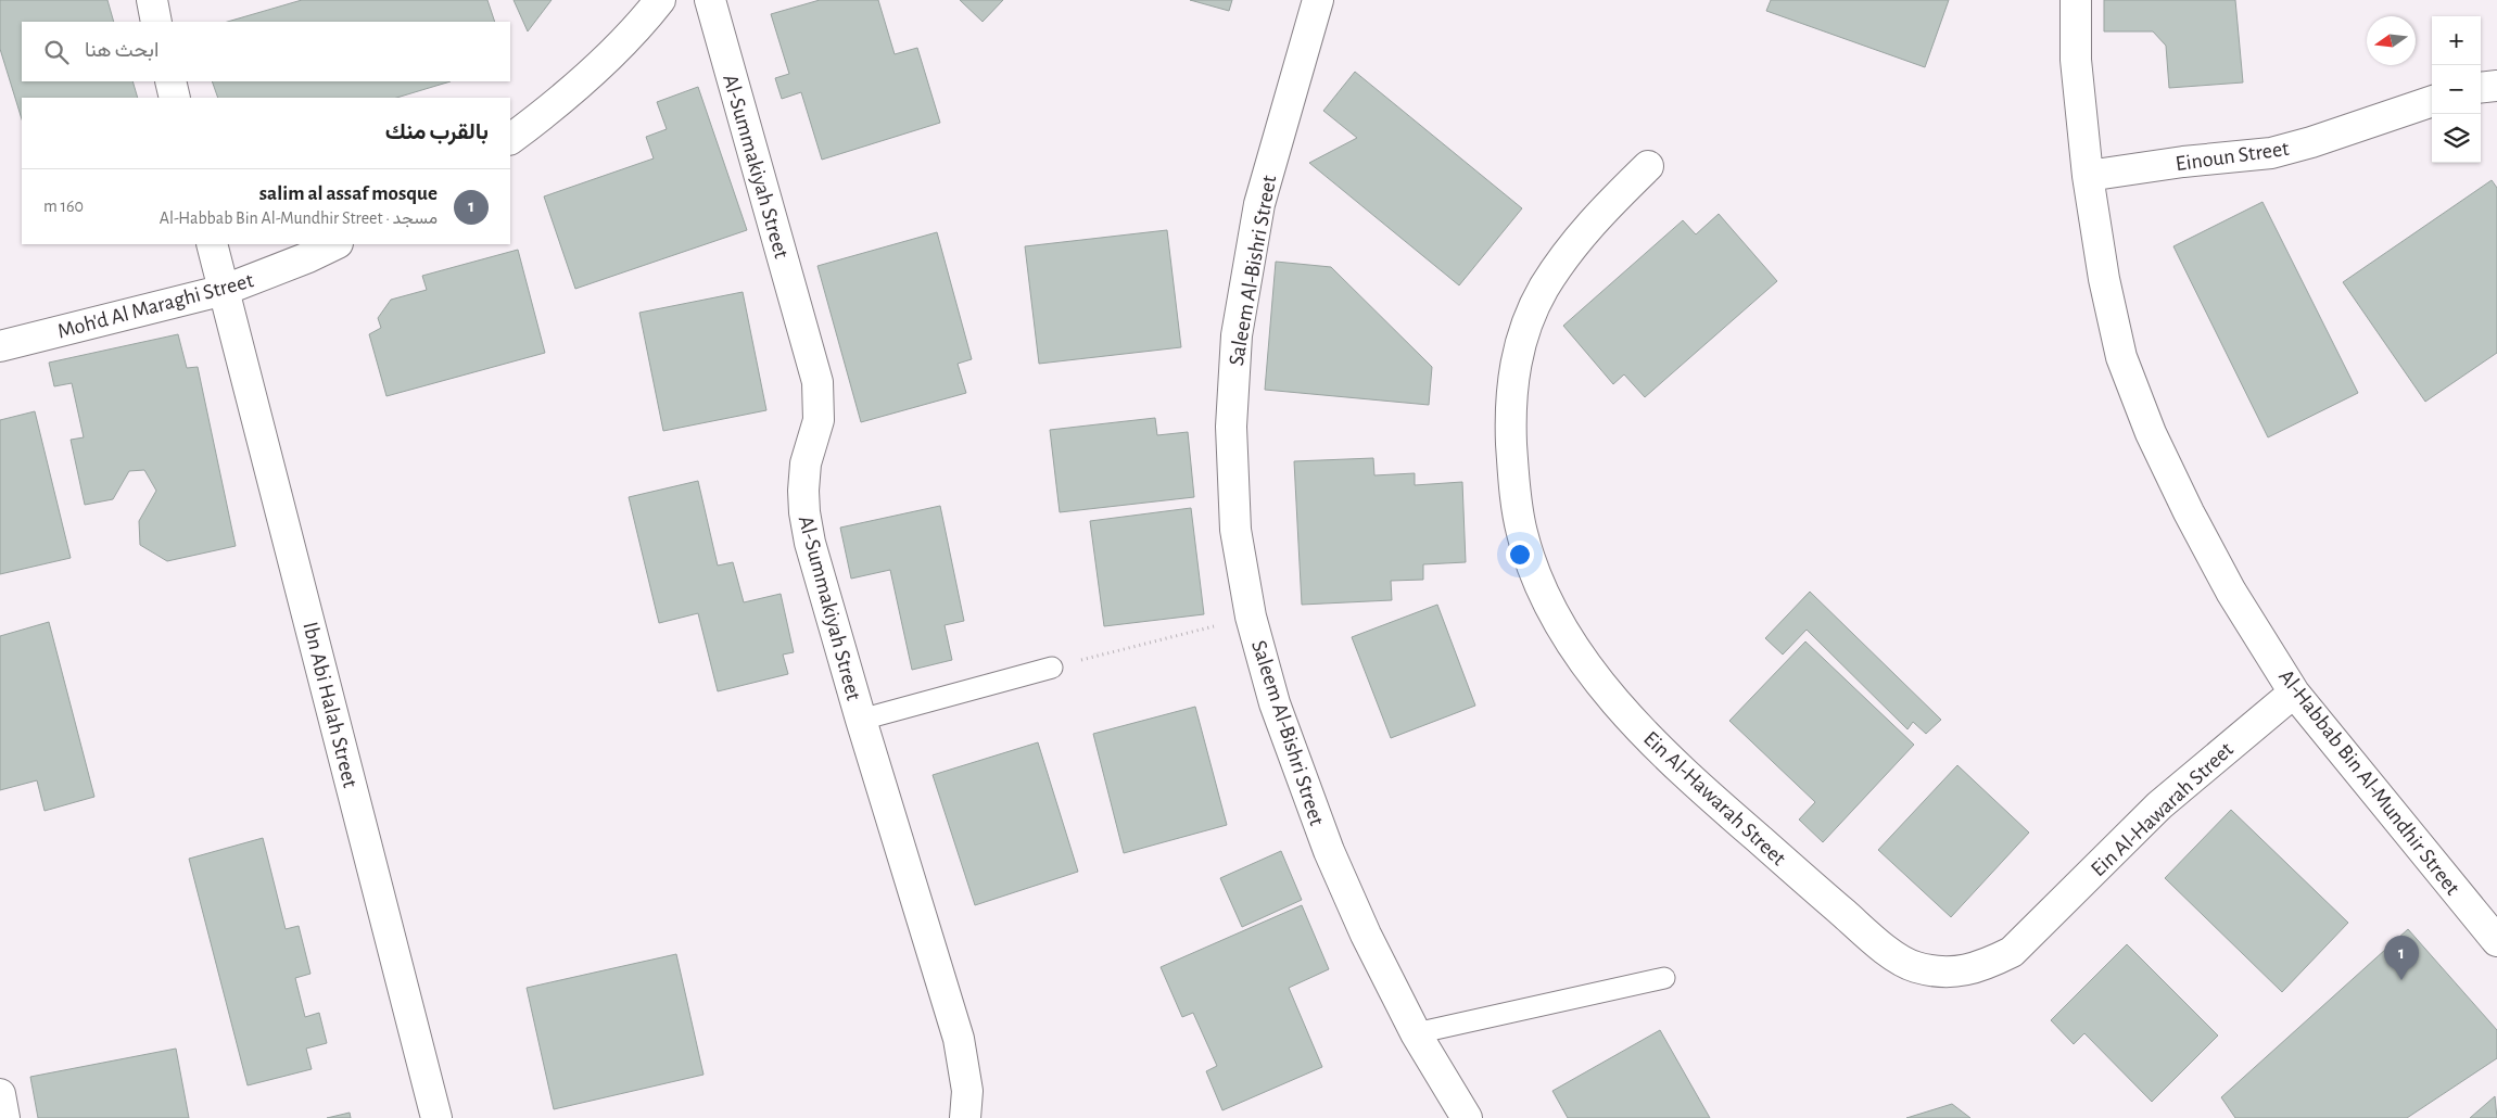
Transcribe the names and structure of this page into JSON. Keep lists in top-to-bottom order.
{
  "streets": {
    "street": [
      "Einoun Street",
      "Al-Summakiyah Street",
      "Saleem Al-Bishri Street",
      "Moh'd Al Maraghi Street",
      "Ibn Abi Halah Street",
      "Al-Habbab Bin Al-Mundhir Street",
      "Ein Al-Hawarah Street"
    ]
  },
  "crossings": [
    ["Einoun Street", "Al-Habbab Bin Al-Mundhir Street"],
    ["Moh'd Al Maraghi Street", "Ibn Abi Halah Street"],
    ["Al-Habbab Bin Al-Mundhir Street", "Ein Al-Hawarah Street"]
  ],
  "north": "left",
  "page": {
    "map_buttons": ["+", "−"],
    "search": "ابحث هنا",
    "heading": "بالقرب منك",
    "list": [
      {
        "mark": "1",
        "name": "salim al assaf mosque",
        "note": "مسجد · Al-Habbab Bin Al-Mundhir Street",
        "value": "160 m"
      }
    ],
    "pins": "1"
  }
}
